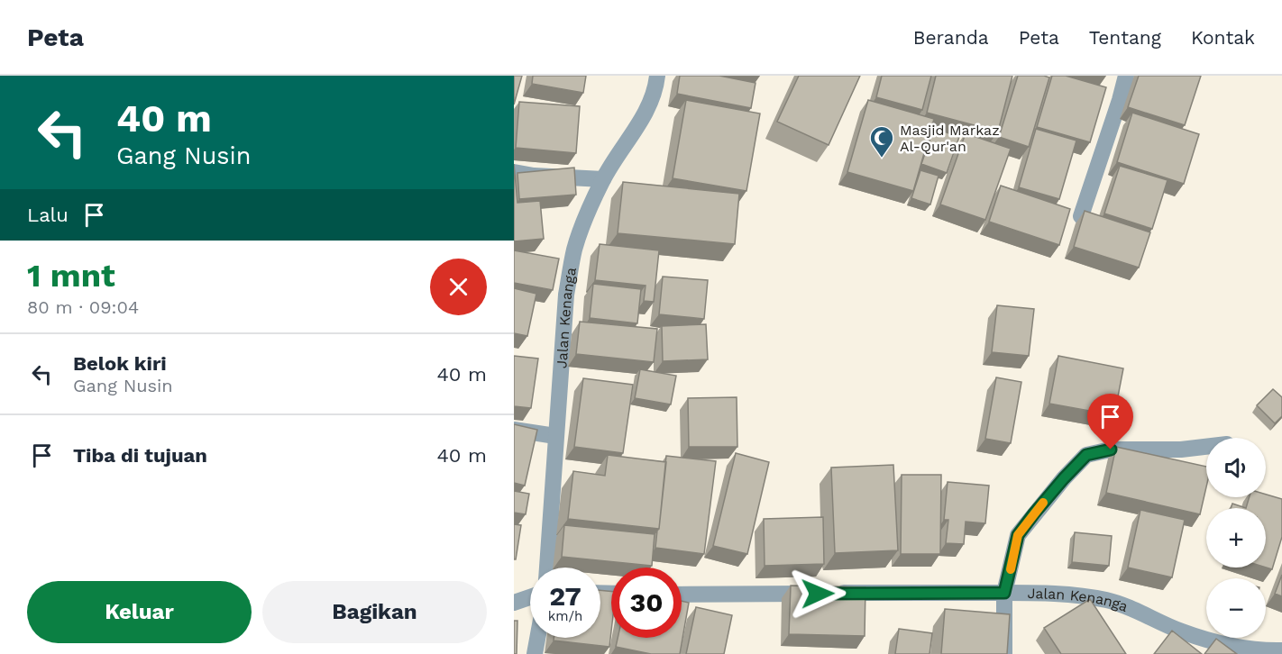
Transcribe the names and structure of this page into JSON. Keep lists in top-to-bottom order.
{
  "streets": {
    "street": ["Jalan Kenanga"]
  },
  "places": {
    "mosque": ["Masjid Markaz Al-Qur'an"]
  },
  "page": {
    "header": "Peta",
    "nav": [
      "Beranda",
      "Peta",
      "Tentang",
      "Kontak"
    ],
    "turn": ["40 m", "Gang Nusin"],
    "then": "Lalu",
    "heading": ["1 mnt", "80 m · 09:04"],
    "list": [
      {
        "name": "Belok kiri",
        "note": "Gang Nusin",
        "value": "40 m"
      },
      {
        "name": "Tiba di tujuan",
        "value": "40 m"
      }
    ],
    "map_buttons": ["+", "−"],
    "speed": "27 km/h",
    "limit": "30",
    "buttons": ["Keluar", "Bagikan"]
  }
}
